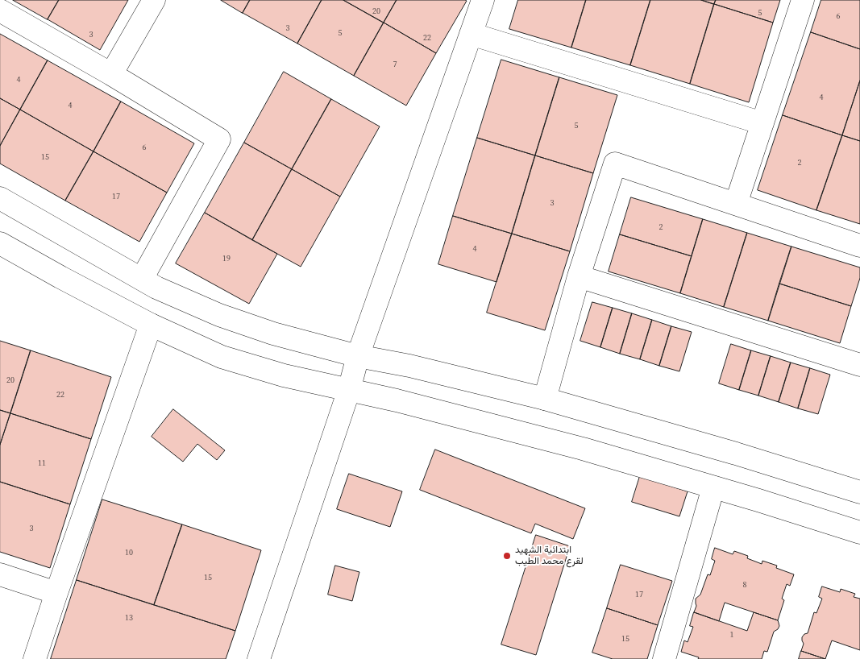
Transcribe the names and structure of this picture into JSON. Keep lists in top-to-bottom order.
{
  "places": ["ابتدائية الشهيد لقرع محمد الطيب"],
  "house_numbers": [
    "20",
    "5",
    "6",
    "3",
    "5",
    "3",
    "22",
    "7",
    "4",
    "4",
    "4",
    "5",
    "6",
    "15",
    "2",
    "17",
    "3",
    "2",
    "4",
    "19",
    "20",
    "22",
    "11",
    "3",
    "10",
    "15",
    "8",
    "17",
    "13",
    "1",
    "15"
  ]
}
